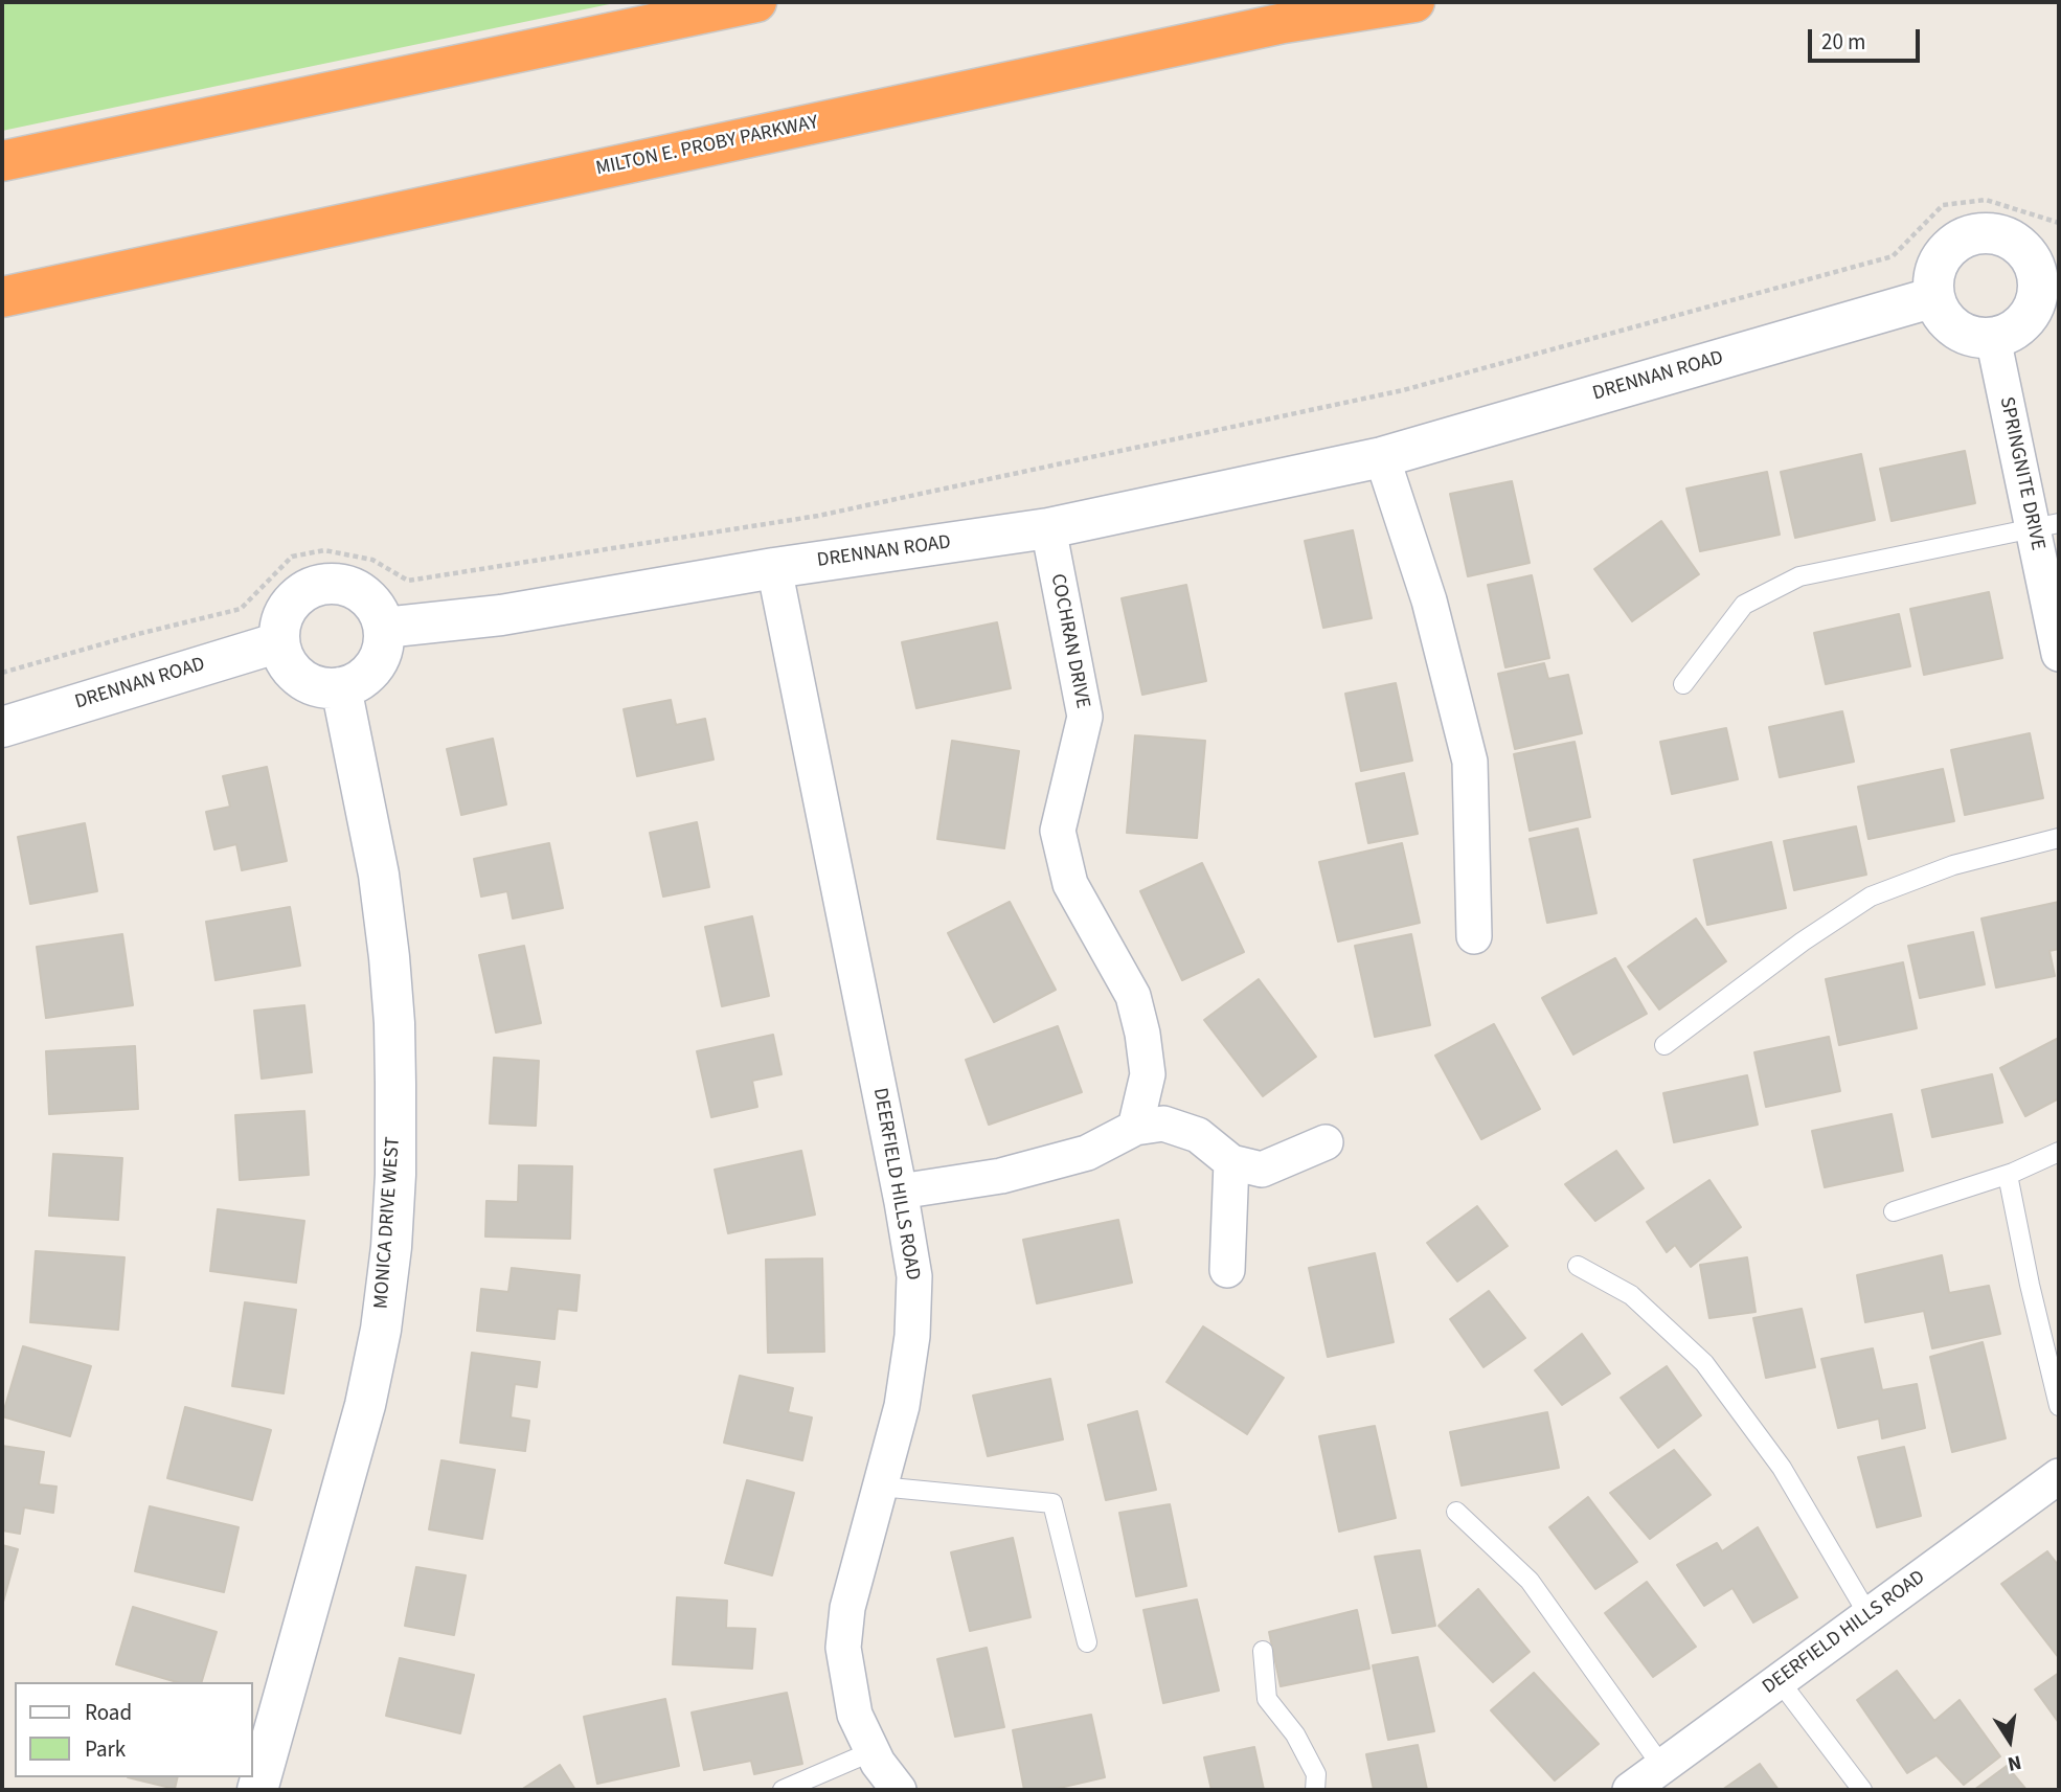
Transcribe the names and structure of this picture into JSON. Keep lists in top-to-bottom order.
{
  "streets": {
    "highway": ["MILTON E. PROBY PARKWAY"],
    "street": [
      "DRENNAN ROAD",
      "SPRINGNITE DRIVE",
      "COCHRAN DRIVE",
      "DEERFIELD HILLS ROAD",
      "MONICA DRIVE WEST"
    ]
  },
  "crossings": [
    ["DRENNAN ROAD", "SPRINGNITE DRIVE"],
    ["DRENNAN ROAD", "COCHRAN DRIVE"],
    ["DRENNAN ROAD", "DEERFIELD HILLS ROAD"],
    ["DRENNAN ROAD", "MONICA DRIVE WEST"]
  ],
  "legend": ["Road", "Park"],
  "scale_bar": "20 m",
  "north": "bottom"
}
